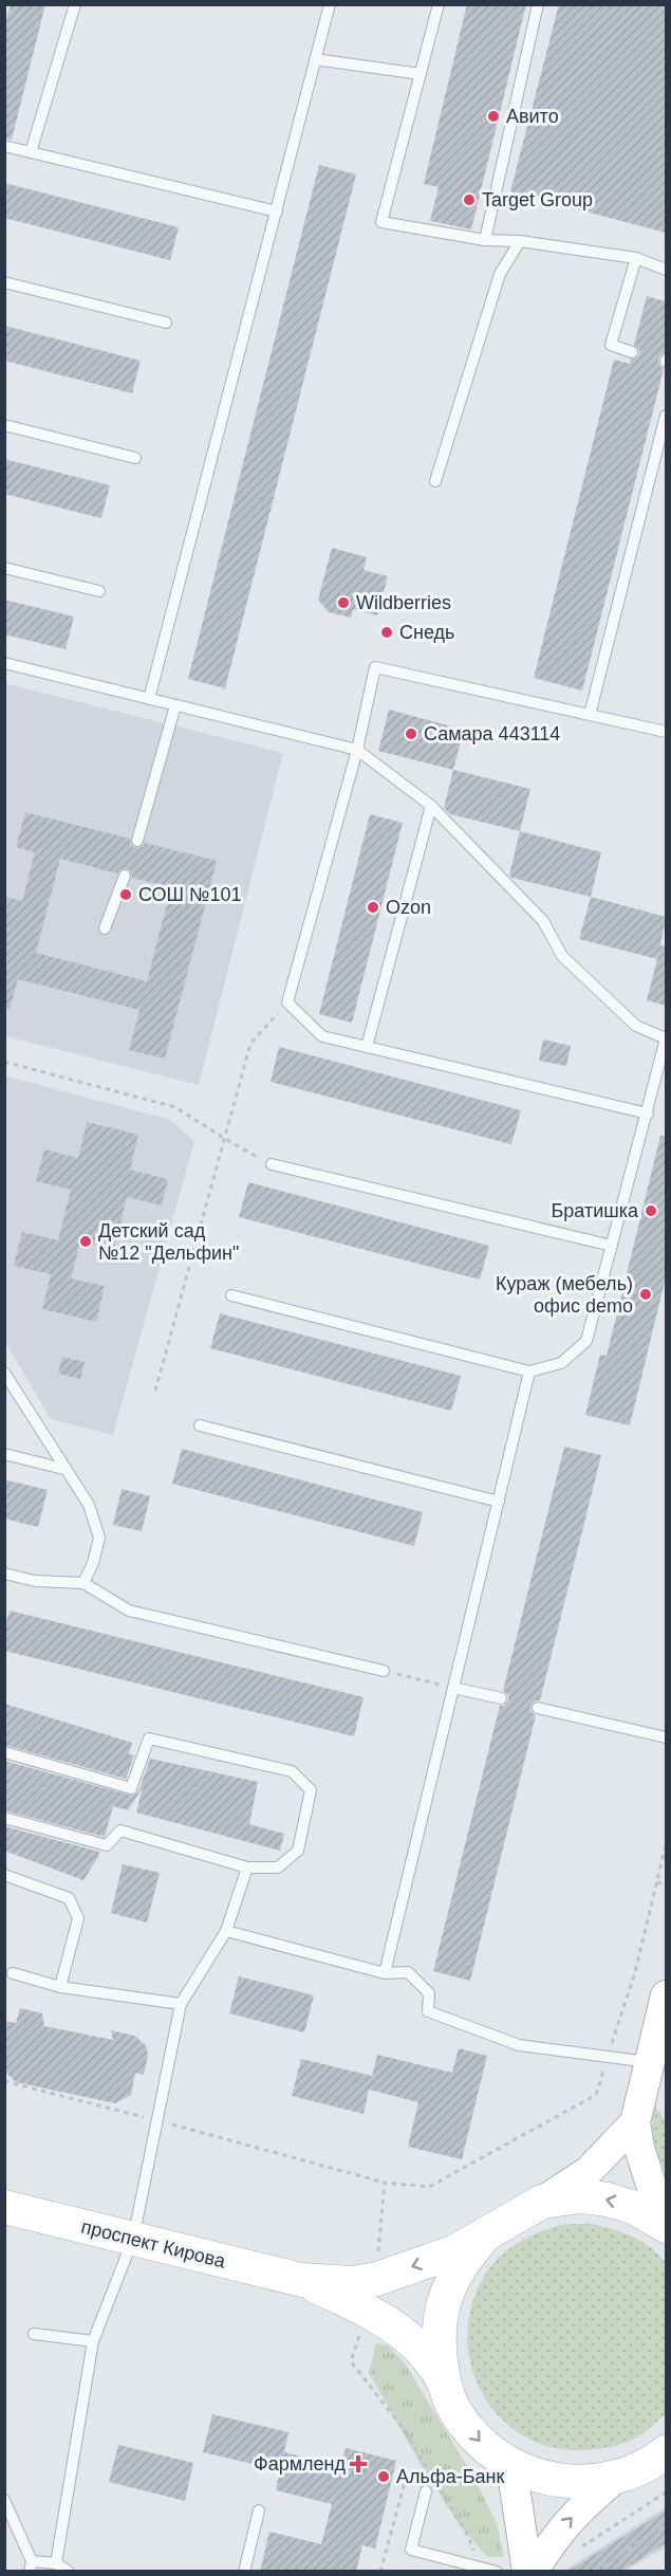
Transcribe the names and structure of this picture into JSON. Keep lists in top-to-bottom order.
{
  "streets": {
    "main road": ["проспект Кирова"]
  },
  "places": {
    "other": [
      "Авито",
      "Target Group",
      "Wildberries",
      "Снедь",
      "Самара 443114",
      "СОШ №101",
      "Ozon",
      "Братишка",
      "Детский сад №12 \"Дельфин\"",
      "Кураж (мебель) офис demo",
      "Альфа-Банк"
    ],
    "health": ["Фармленд"]
  }
}
